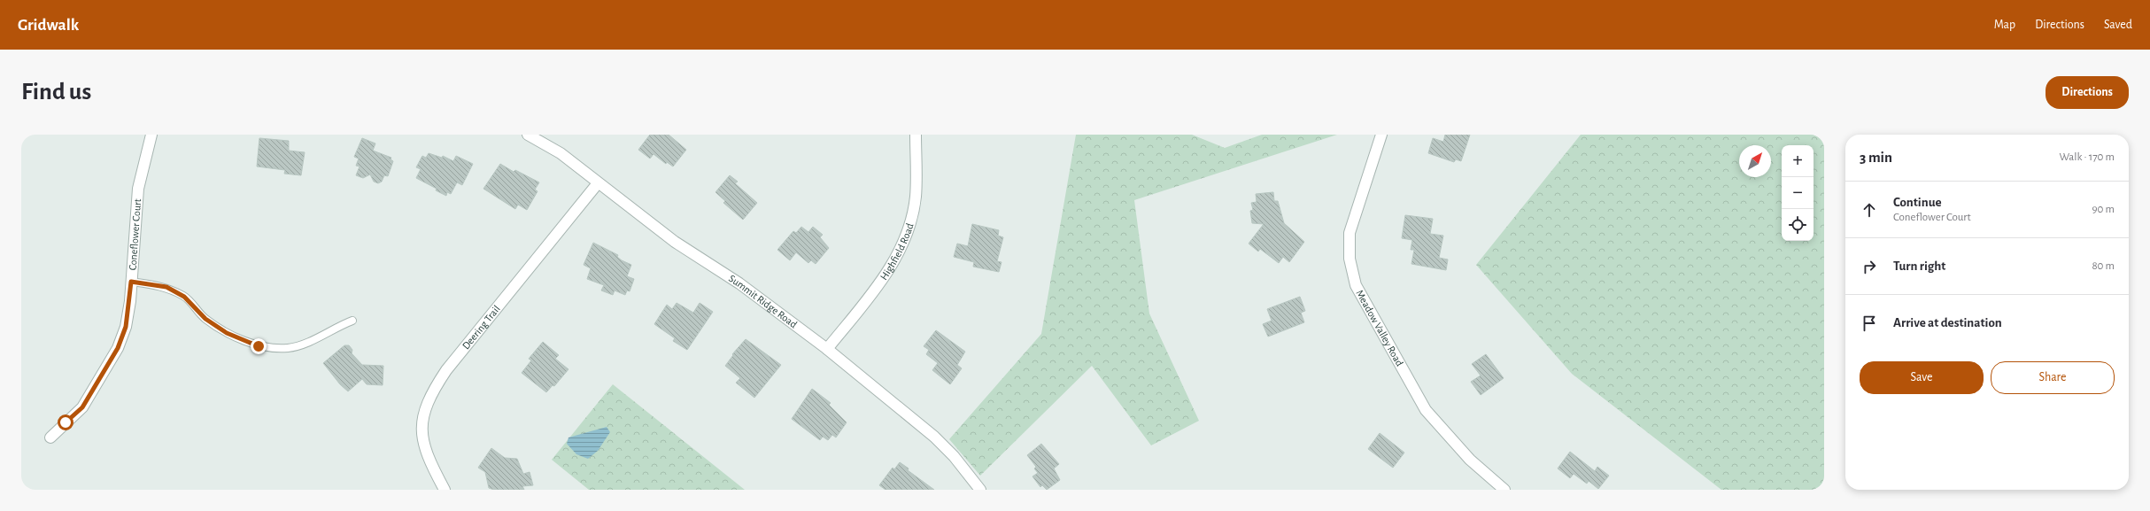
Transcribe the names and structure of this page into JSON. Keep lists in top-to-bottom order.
{
  "streets": {
    "street": [
      "Coneflower Court",
      "Highfield Road",
      "Summit Ridge Road",
      "Deering Trail",
      "Meadow Valley Road"
    ]
  },
  "crossings": [
    ["Highfield Road", "Summit Ridge Road"],
    ["Summit Ridge Road", "Deering Trail"]
  ],
  "north": "top right",
  "page": {
    "header": "Gridwalk",
    "nav": ["Map", "Directions", "Saved"],
    "buttons": [
      "Directions",
      ["Save", "Share"]
    ],
    "title": "Find us",
    "heading": ["3 min", "Walk · 170 m"],
    "map_buttons": ["+", "−"],
    "list": [
      ["Continue", "Coneflower Court", "90 m"],
      ["Turn right", "80 m"],
      "Arrive at destination"
    ]
  }
}
